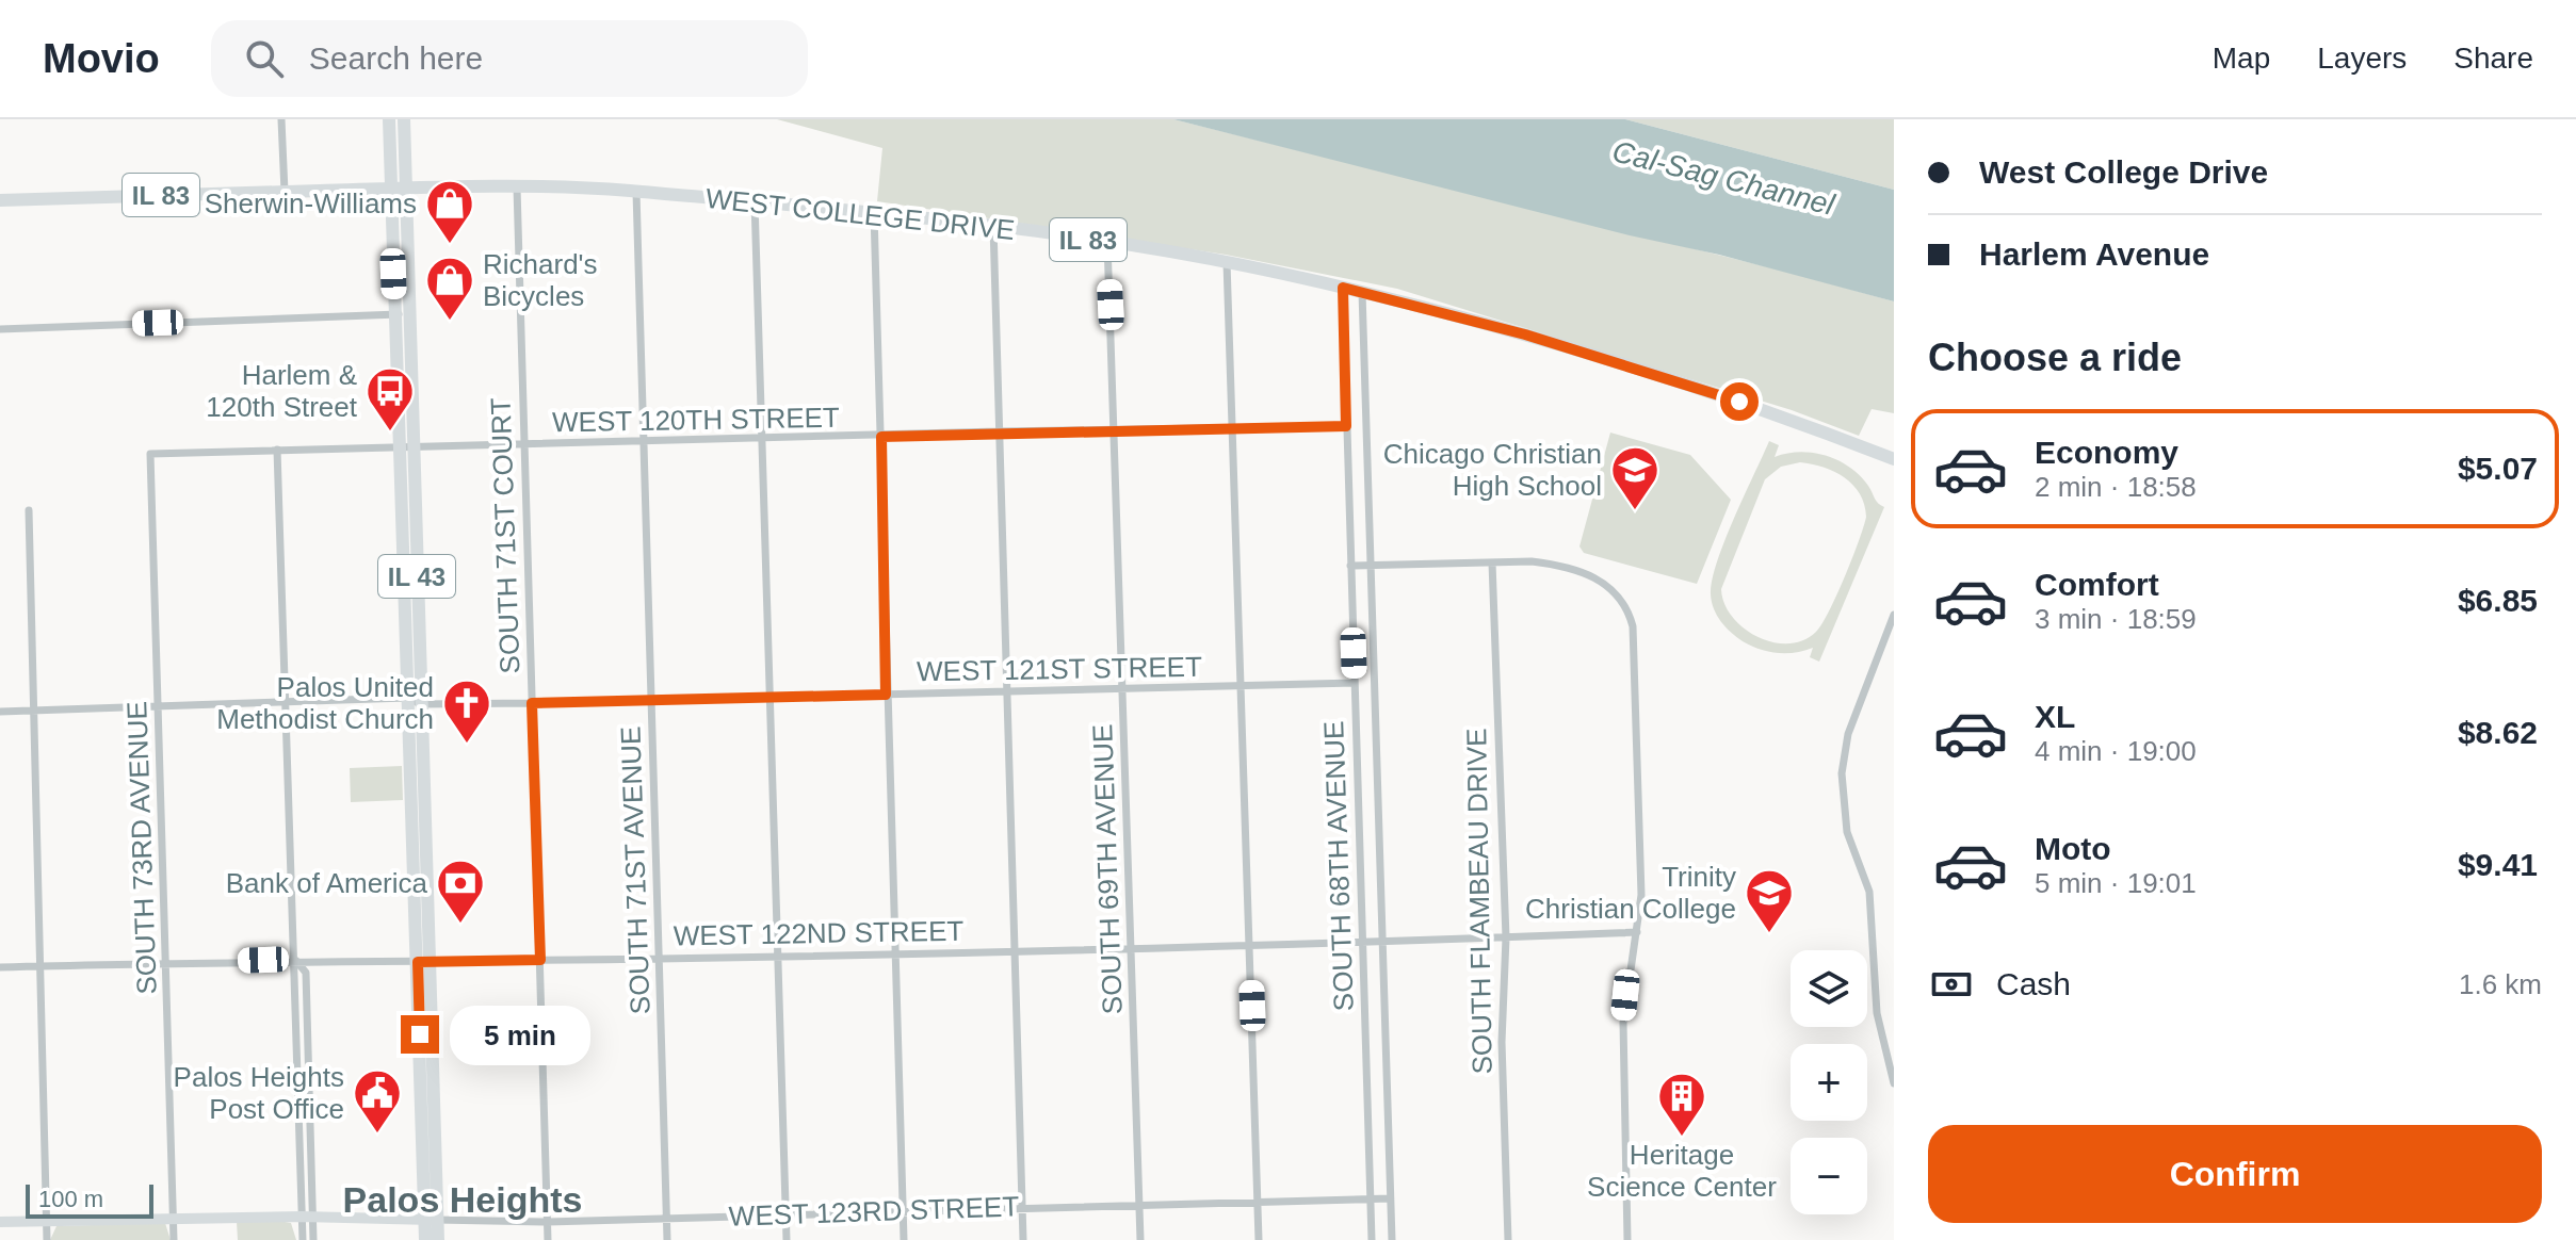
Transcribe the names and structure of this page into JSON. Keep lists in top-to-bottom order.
{
  "streets": {
    "main road": ["IL 83", "WEST COLLEGE DRIVE", "IL 43"],
    "street": [
      "WEST 120TH STREET",
      "SOUTH 71ST COURT",
      "WEST 121ST STREET",
      "SOUTH 73RD AVENUE",
      "SOUTH 68TH AVENUE",
      "SOUTH 69TH AVENUE",
      "SOUTH 71ST AVENUE",
      "SOUTH FLAMBEAU DRIVE",
      "WEST 122ND STREET",
      "WEST 123RD STREET"
    ]
  },
  "crossings": [
    ["WEST COLLEGE DRIVE", "SOUTH 71ST COURT"],
    ["WEST COLLEGE DRIVE", "IL 43"],
    ["WEST COLLEGE DRIVE", "SOUTH 68TH AVENUE"],
    ["WEST COLLEGE DRIVE", "SOUTH 69TH AVENUE"],
    ["WEST COLLEGE DRIVE", "SOUTH 71ST AVENUE"],
    ["WEST 120TH STREET", "SOUTH 71ST COURT"],
    ["WEST 120TH STREET", "IL 43"],
    ["WEST 120TH STREET", "SOUTH 73RD AVENUE"],
    ["WEST 120TH STREET", "SOUTH 68TH AVENUE"],
    ["WEST 120TH STREET", "SOUTH 69TH AVENUE"],
    ["WEST 120TH STREET", "SOUTH 71ST AVENUE"],
    ["SOUTH 71ST COURT", "WEST 121ST STREET"],
    ["SOUTH 71ST COURT", "WEST 122ND STREET"],
    ["SOUTH 71ST COURT", "WEST 123RD STREET"],
    ["IL 43", "WEST 121ST STREET"],
    ["IL 43", "WEST 122ND STREET"],
    ["IL 43", "WEST 123RD STREET"],
    ["WEST 121ST STREET", "SOUTH 73RD AVENUE"],
    ["WEST 121ST STREET", "SOUTH 68TH AVENUE"],
    ["WEST 121ST STREET", "SOUTH 69TH AVENUE"],
    ["WEST 121ST STREET", "SOUTH 71ST AVENUE"],
    ["SOUTH 73RD AVENUE", "WEST 122ND STREET"],
    ["SOUTH 73RD AVENUE", "WEST 123RD STREET"],
    ["SOUTH 68TH AVENUE", "WEST 122ND STREET"],
    ["SOUTH 68TH AVENUE", "WEST 123RD STREET"],
    ["SOUTH 69TH AVENUE", "WEST 122ND STREET"],
    ["SOUTH 69TH AVENUE", "WEST 123RD STREET"],
    ["SOUTH 71ST AVENUE", "WEST 122ND STREET"],
    ["SOUTH 71ST AVENUE", "WEST 123RD STREET"],
    ["SOUTH FLAMBEAU DRIVE", "WEST 122ND STREET"]
  ],
  "districts": ["Palos Heights"],
  "water": ["Cal-Sag Channel"],
  "places": {
    "shop": ["Sherwin-Williams", "Richard's Bicycles"],
    "bus stop": ["Harlem & 120th Street"],
    "school or university": ["Chicago Christian High School", "Trinity Christian College"],
    "church": ["Palos United Methodist Church"],
    "bank": ["Bank of America"],
    "public building": ["Palos Heights Post Office"],
    "building": ["Heritage Science Center"]
  },
  "scale_bar": "100 m",
  "page": {
    "header": "Movio",
    "search": "Search here",
    "nav": ["Map", "Layers", "Share"],
    "banner": ["West College Drive", "Harlem Avenue"],
    "heading": "Choose a ride",
    "list": [
      {
        "name": "Economy",
        "note": "2 min · 18:58",
        "value": "$5.07"
      },
      {
        "name": "Comfort",
        "note": "3 min · 18:59",
        "value": "$6.85"
      },
      {
        "name": "XL",
        "note": "4 min · 19:00",
        "value": "$8.62"
      },
      {
        "name": "Moto",
        "note": "5 min · 19:01",
        "value": "$9.41"
      }
    ],
    "pay": ["Cash", "1.6 km"],
    "map_buttons": ["+", "−"],
    "bubble": "5 min",
    "buttons": "Confirm",
    "scale": "100 m"
  }
}
